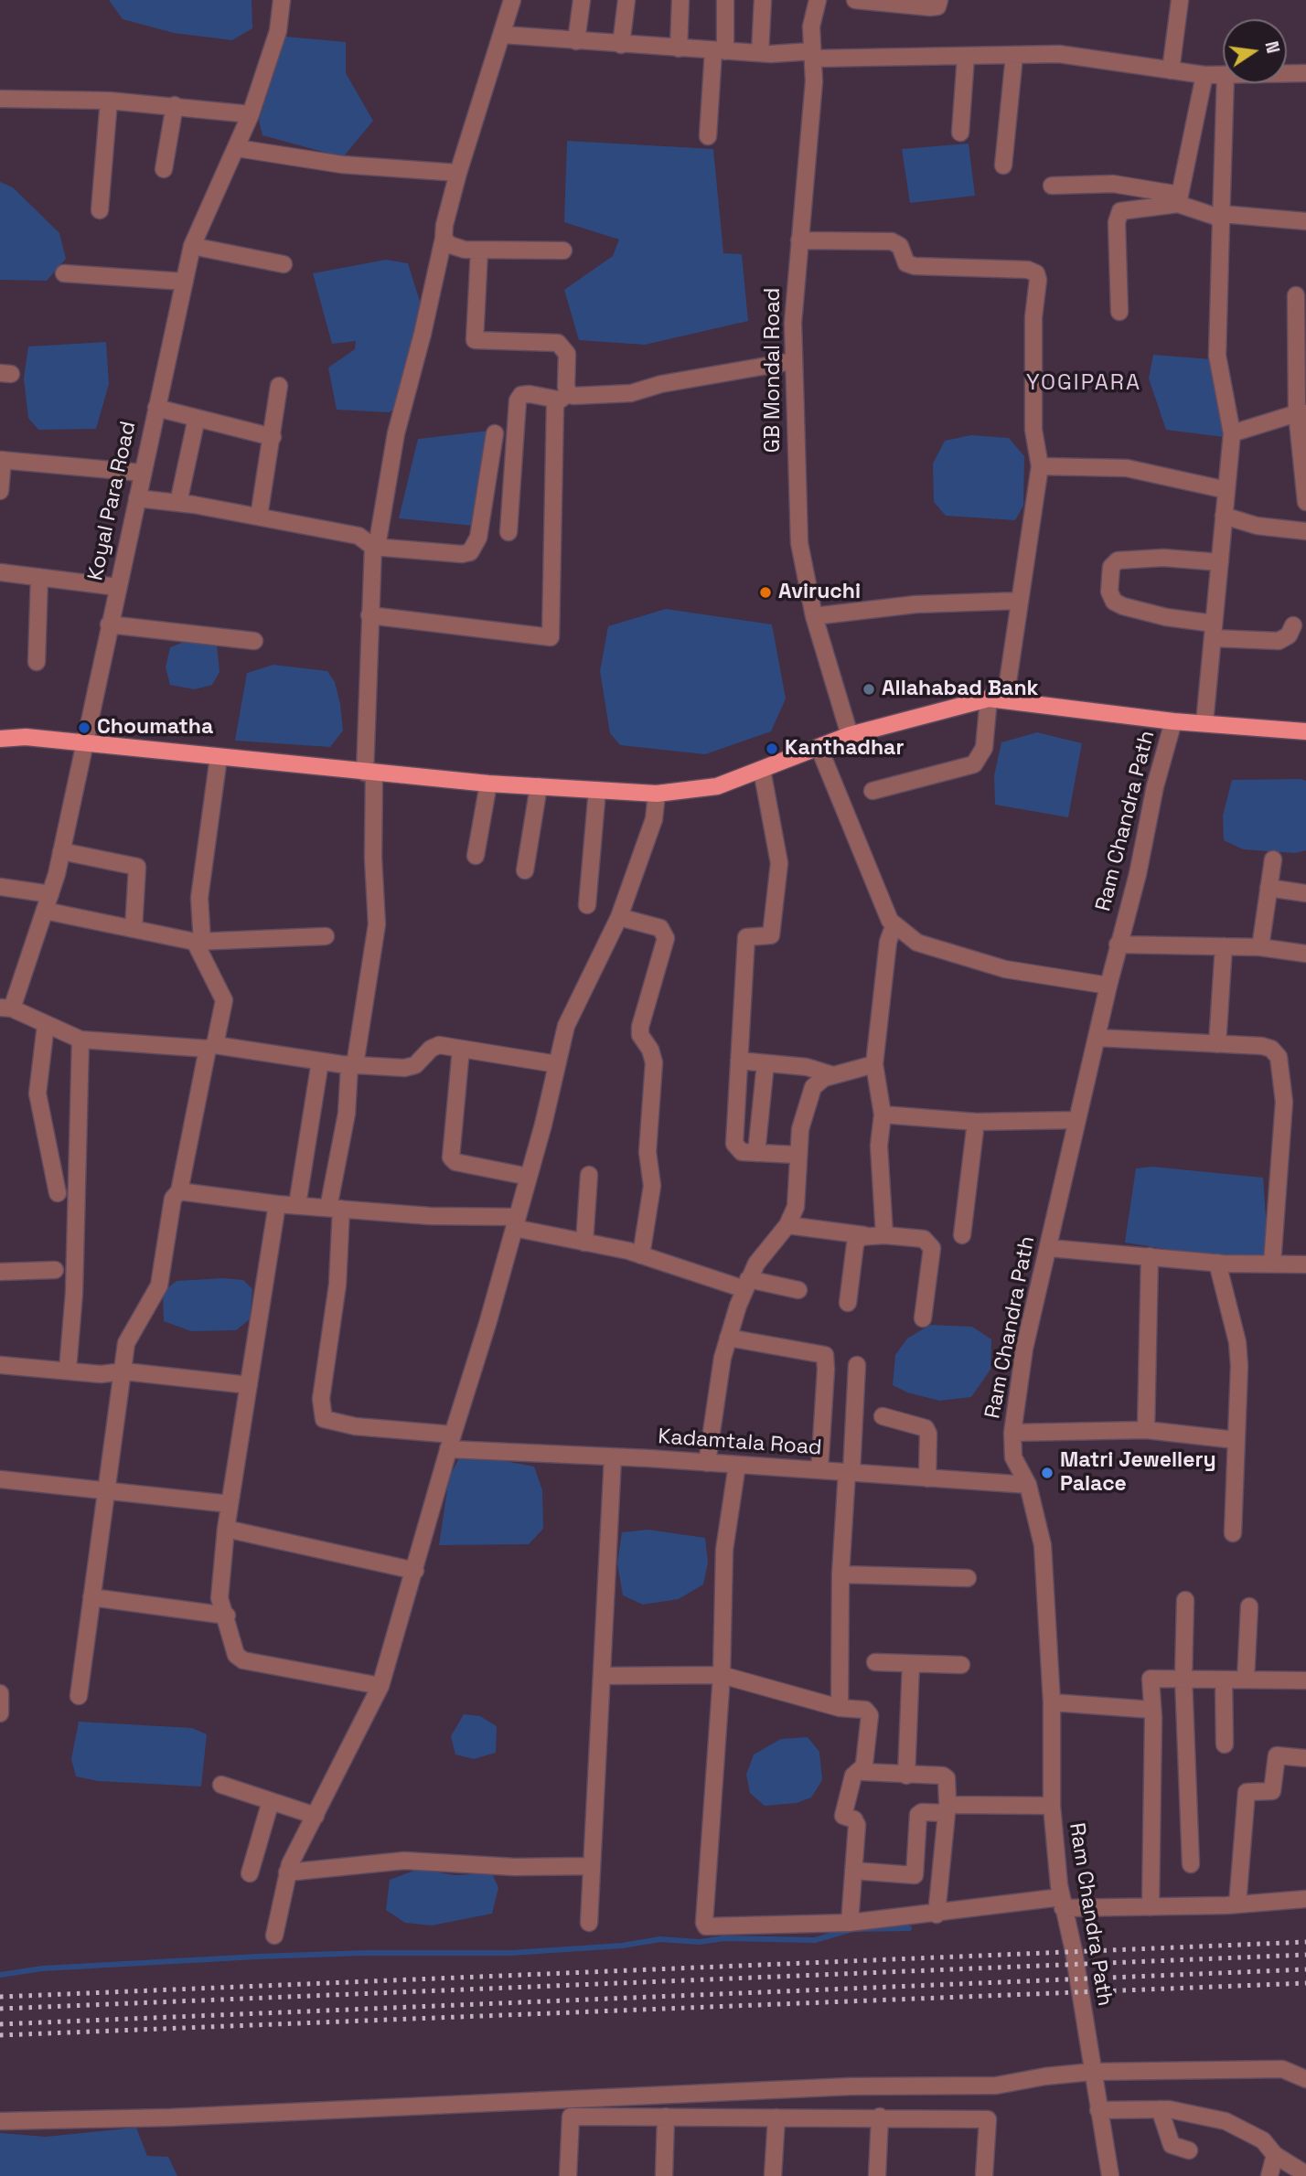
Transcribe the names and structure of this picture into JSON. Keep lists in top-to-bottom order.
{
  "streets": {
    "street": [
      "GB Mondal Road",
      "Koyal Para Road",
      "Ram Chandra Path",
      "Kadamtala Road"
    ]
  },
  "crossings": [
    ["Ram Chandra Path", "Kadamtala Road"]
  ],
  "districts": ["YOGIPARA"],
  "places": [
    "Aviruchi",
    "Allahabad Bank",
    "Choumatha",
    "Kanthadhar",
    "Matri Jewellery Palace"
  ],
  "north": "right"
}
